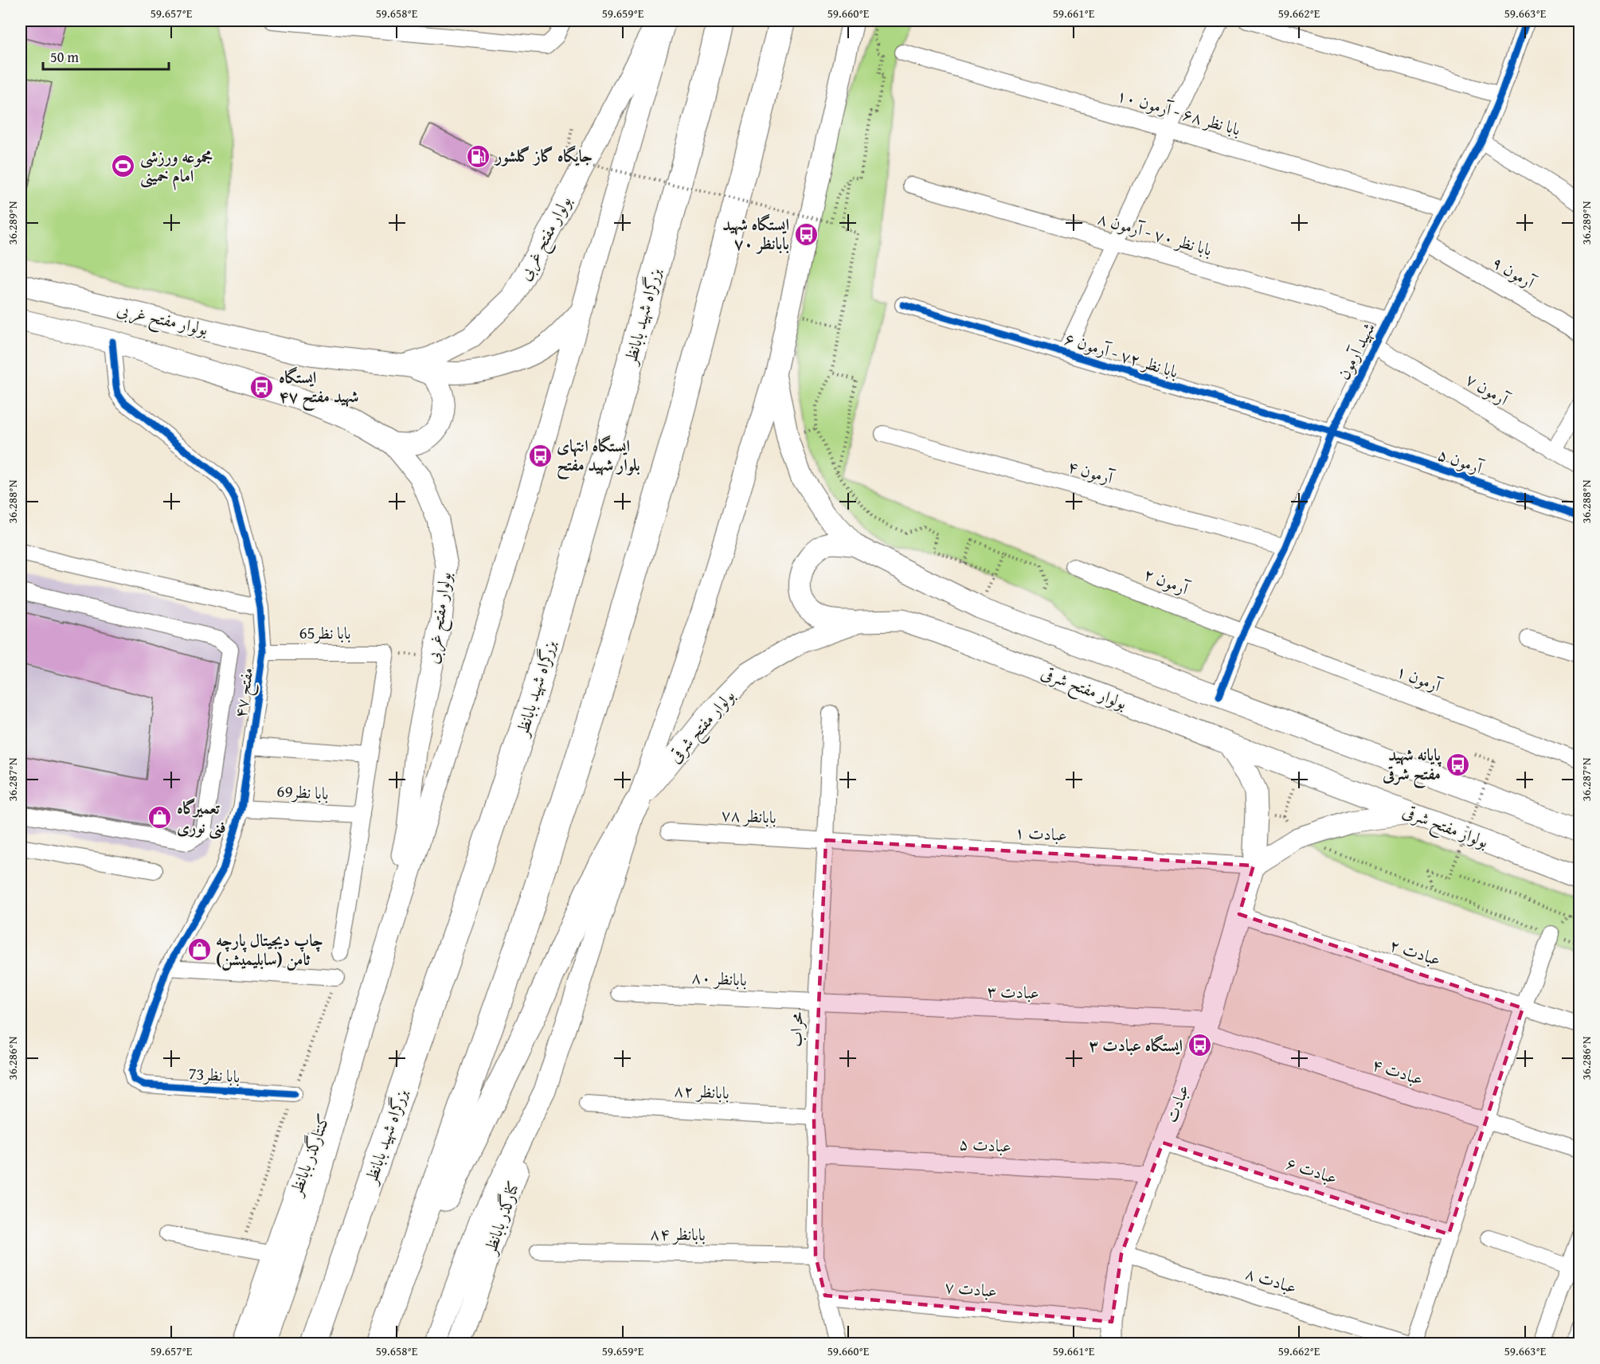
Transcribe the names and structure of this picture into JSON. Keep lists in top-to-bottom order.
{
  "streets": {
    "highway": ["بزرگراه شهید بابانظر"],
    "main road": [
      "بولوار مفتح غربی",
      "بولوار مفتح شرقی",
      "عبادت",
      "کنتارگذر بابانظر",
      "کنارگذر بابانظر"
    ],
    "street": [
      "بابا نظر ۶۸ - آرمون ۱۰",
      "بابا نظر ۷۰ - آرمون ۸",
      "آرمون ۹",
      "شهید آرمون",
      "بابا نظر ۷۲ - آرمون ۶",
      "آرمون ۷",
      "آرمون ۵",
      "آرمون ۴",
      "آرمون ۲",
      "بابا نظر65",
      "آرمون ۱",
      "مفتح ۴۷",
      "بابا نظر69",
      "بابانظر ۷۸",
      "عبادت ۱",
      "عبادت ۲",
      "بابانظر ۸۰",
      "عبادت ۳",
      "محراب",
      "عبادت ۴",
      "بابا نظر73",
      "بابانظر ۸۲",
      "عبادت ۵",
      "عبادت ۶",
      "بابانظر ۸۴",
      "عبادت ۸",
      "عبادت ۷"
    ]
  },
  "crossings": [
    ["بابا نظر ۶۸ - آرمون ۱۰", "شهید آرمون"],
    ["بابا نظر ۷۰ - آرمون ۸", "شهید آرمون"],
    ["بولوار مفتح غربی", "مفتح ۴۷"],
    ["بولوار مفتح غربی", "کنتارگذر بابانظر"],
    ["آرمون ۹", "شهید آرمون"],
    ["شهید آرمون", "بابا نظر ۷۲ - آرمون ۶"],
    ["شهید آرمون", "آرمون ۷"],
    ["شهید آرمون", "آرمون ۵"],
    ["شهید آرمون", "آرمون ۴"],
    ["شهید آرمون", "آرمون ۲"],
    ["شهید آرمون", "آرمون ۱"],
    ["بابا نظر ۷۲ - آرمون ۶", "آرمون ۵"],
    ["آرمون ۲", "آرمون ۱"],
    ["بابا نظر65", "مفتح ۴۷"],
    ["بولوار مفتح شرقی", "عبادت"],
    ["مفتح ۴۷", "بابا نظر69"],
    ["مفتح ۴۷", "بابا نظر73"],
    ["بابانظر ۷۸", "عبادت ۱"],
    ["بابانظر ۷۸", "محراب"],
    ["عبادت ۱", "محراب"],
    ["عبادت ۱", "عبادت"],
    ["عبادت ۲", "عبادت"],
    ["بابانظر ۸۰", "عبادت ۳"],
    ["بابانظر ۸۰", "محراب"],
    ["عبادت ۳", "محراب"],
    ["عبادت ۳", "عبادت ۴"],
    ["عبادت ۳", "عبادت"],
    ["محراب", "بابانظر ۸۲"],
    ["محراب", "عبادت ۵"],
    ["محراب", "بابانظر ۸۴"],
    ["محراب", "عبادت ۷"],
    ["عبادت ۴", "عبادت"],
    ["عبادت", "عبادت ۵"],
    ["عبادت", "عبادت ۶"],
    ["عبادت", "عبادت ۸"],
    ["عبادت", "عبادت ۷"]
  ],
  "places": {
    "fuel station": ["جایگاه گاز گلشور"],
    "sports": ["مجموعه ورزشی امام خمینی"],
    "bus stop": [
      "ایستگاه شهید بابانظر ۷۰",
      "ایستگاه شهید مفتح ۴۷",
      "ایستگاه انتهای بلوار شهید مفتح",
      "پایانه شهید مفتح شرقی",
      "ایستگاه عبادت ۳"
    ],
    "shop": ["تعمیرگاه فنی نوری", "چاپ دیجیتال پارچه ثامن (سابلیمیشن)"]
  },
  "scale_bar": "50 m",
  "coordinates": [
    "59.657°E",
    "59.658°E",
    "59.659°E",
    "59.660°E",
    "59.661°E",
    "59.662°E",
    "59.663°E",
    "36.289°N",
    "36.288°N",
    "36.287°N",
    "36.286°N"
  ]
}
